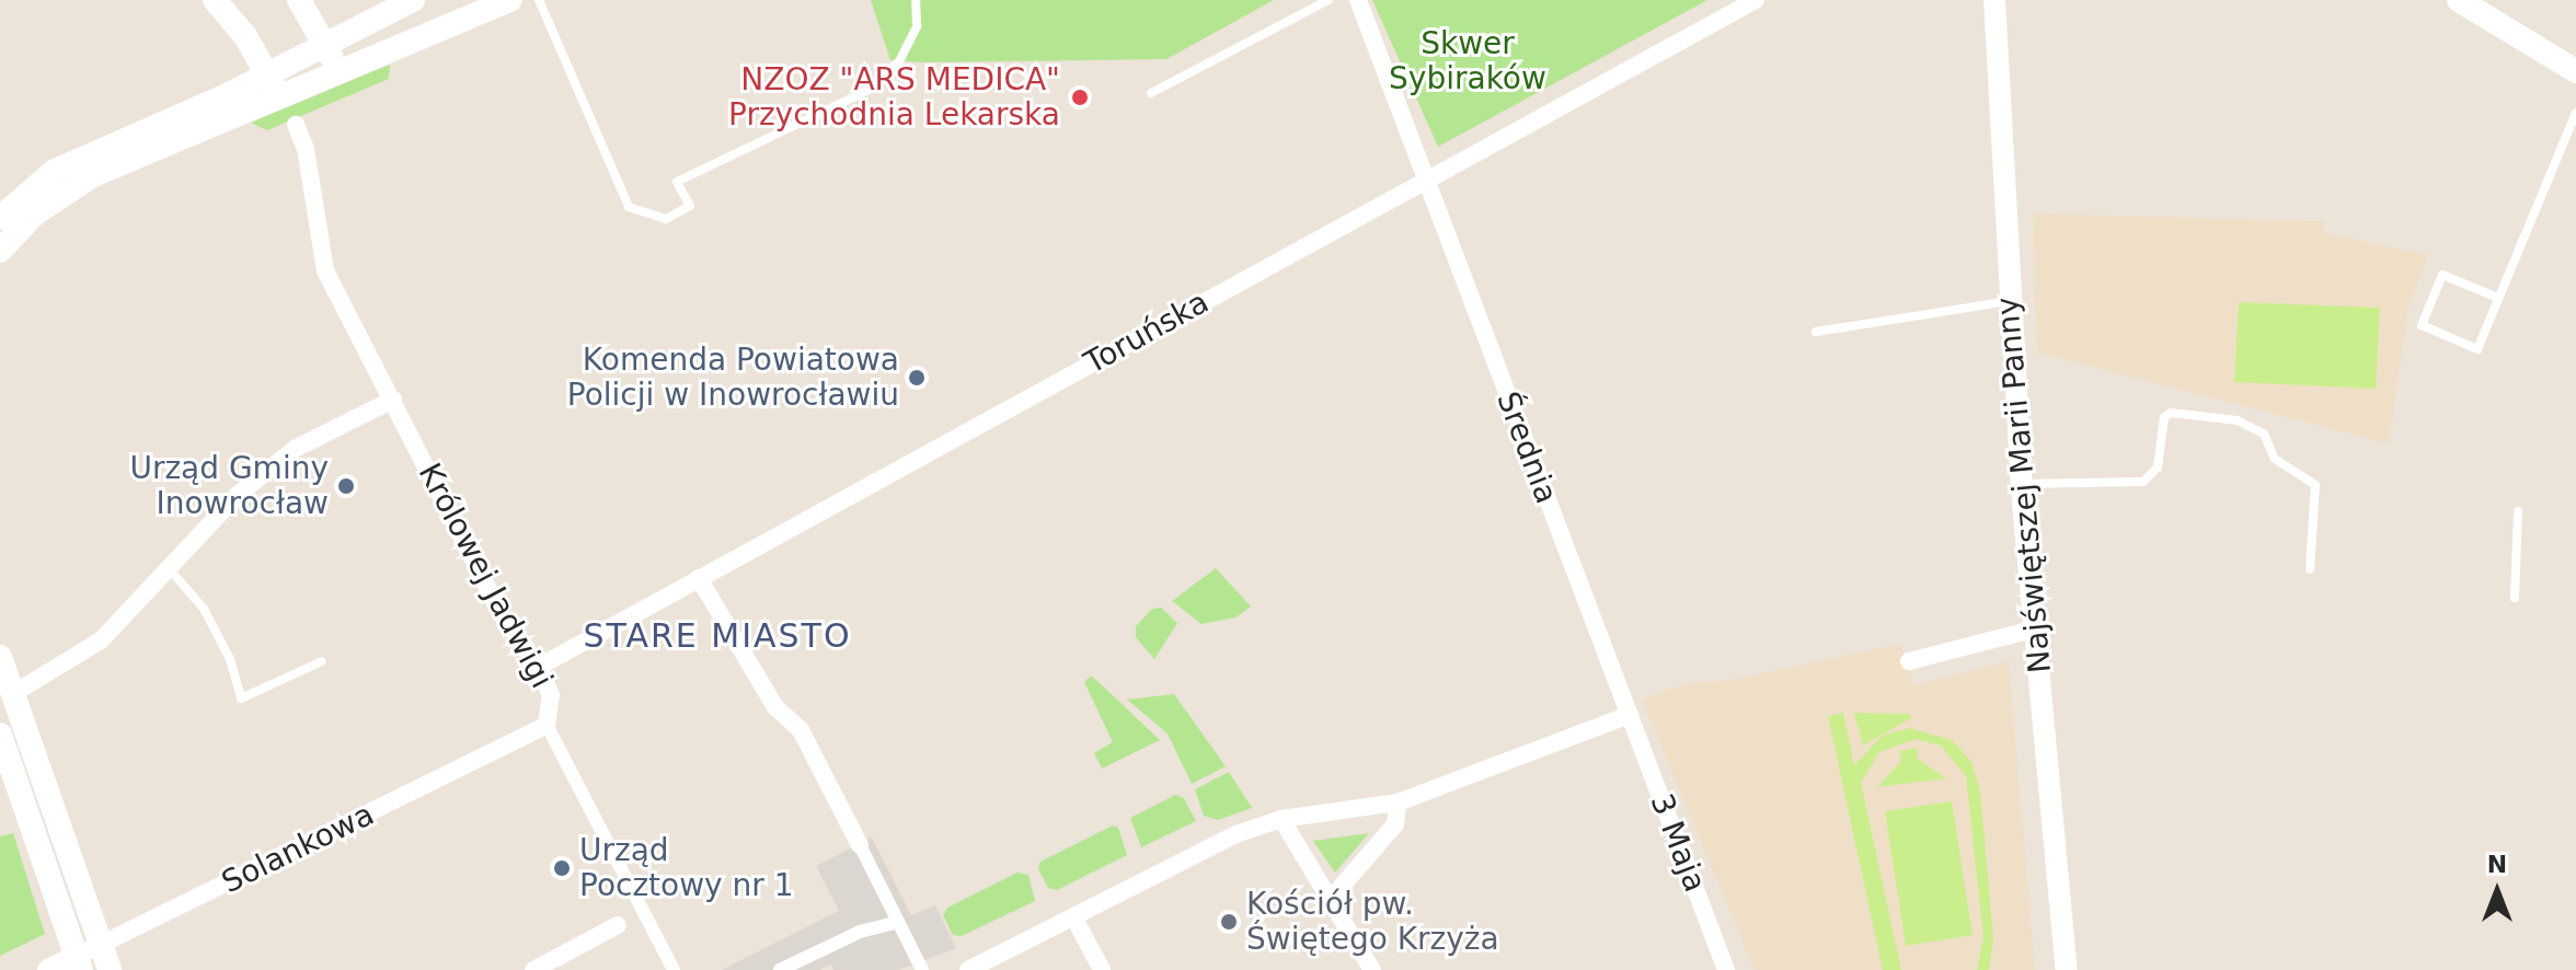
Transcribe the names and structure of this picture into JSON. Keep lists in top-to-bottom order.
{
  "streets": {
    "street": [
      "Toruńska",
      "Średnia",
      "Najświętszej Marii Panny",
      "Królowej Jadwigi",
      "3 Maja",
      "Solankowa"
    ]
  },
  "crossings": [
    ["Toruńska", "Średnia"],
    ["Toruńska", "Królowej Jadwigi"],
    ["Średnia", "3 Maja"],
    ["Królowej Jadwigi", "Solankowa"]
  ],
  "districts": ["STARE MIASTO"],
  "parks": ["Skwer Sybiraków"],
  "places": [
    "NZOZ \"ARS MEDICA\" Przychodnia Lekarska",
    "Komenda Powiatowa Policji w Inowrocławiu",
    "Urząd Gminy Inowrocław",
    "Urząd Pocztowy nr 1",
    "Kościół pw. Świętego Krzyża"
  ],
  "north": "top"
}
